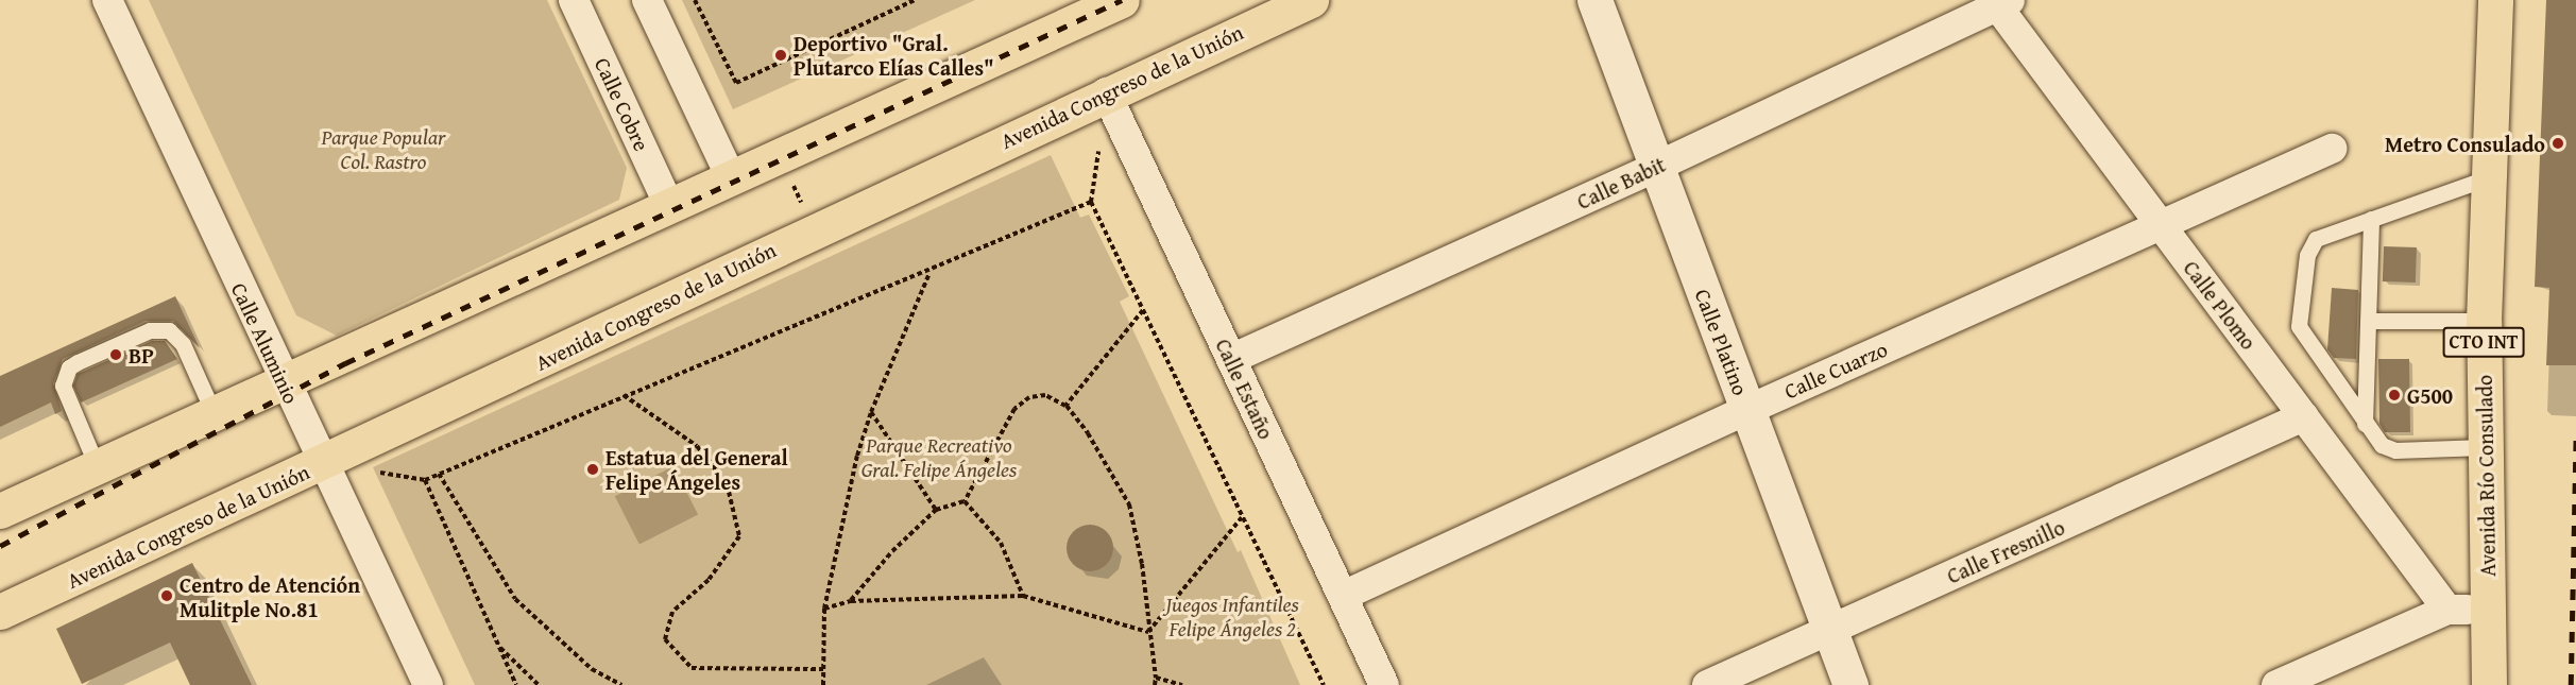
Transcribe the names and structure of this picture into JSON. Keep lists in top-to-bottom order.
{
  "streets": {
    "main road": ["Avenida Congreso de la Unión", "CTO INT", "Avenida Río Consulado"],
    "street": [
      "Calle Cobre",
      "Calle Babit",
      "Calle Plomo",
      "Calle Platino",
      "Calle Aluminio",
      "Calle Cuarzo",
      "Calle Estaño",
      "Calle Fresnillo"
    ]
  },
  "crossings": [
    ["Avenida Congreso de la Unión", "Calle Aluminio"],
    ["Avenida Congreso de la Unión", "Calle Estaño"],
    ["Calle Babit", "Calle Plomo"],
    ["Calle Babit", "Calle Platino"],
    ["Calle Babit", "Calle Estaño"],
    ["Calle Plomo", "Calle Cuarzo"],
    ["Calle Plomo", "Calle Fresnillo"],
    ["Calle Platino", "Calle Cuarzo"],
    ["Calle Platino", "Calle Fresnillo"],
    ["Calle Cuarzo", "Calle Estaño"]
  ],
  "parks": ["Parque Popular Col. Rastro", "Parque Recreativo Gral. Felipe Ángeles", "Juegos Infantiles Felipe Ángeles 2"],
  "places": [
    "Deportivo \"Gral. Plutarco Elías Calles\"",
    "Metro Consulado",
    "BP",
    "G500",
    "Estatua del General Felipe Ángeles",
    "Centro de Atención Mulitple No.81"
  ]
}
